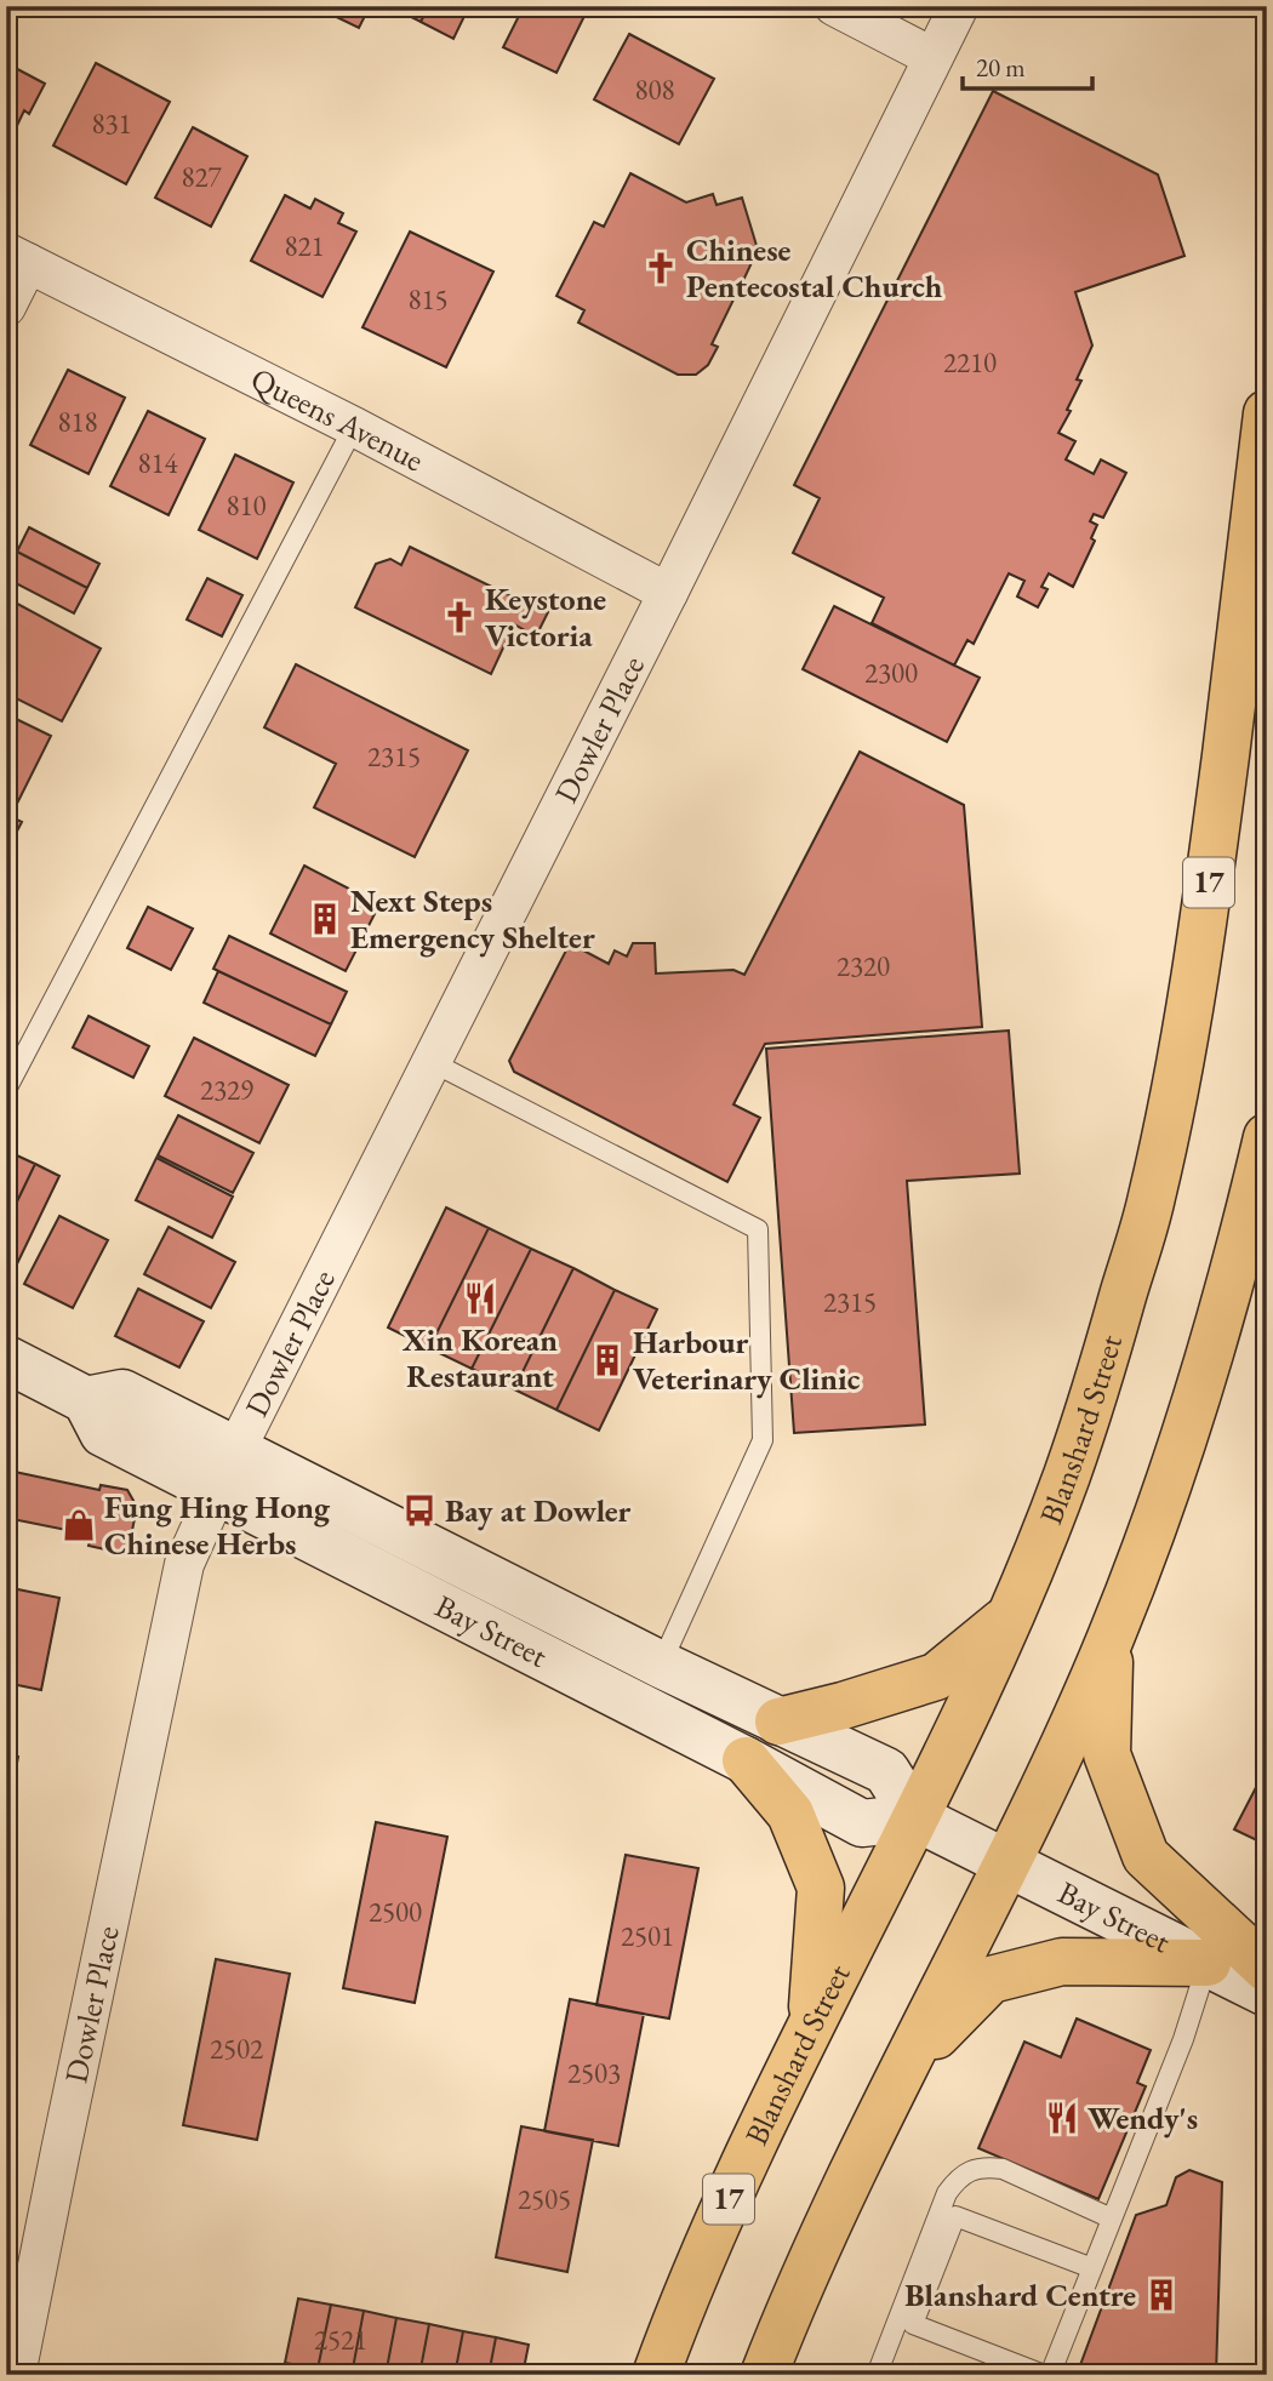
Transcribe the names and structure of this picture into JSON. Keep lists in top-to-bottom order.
{
  "streets": {
    "main road": ["17", "Blanshard Street", "Bay Street"],
    "street": ["Queens Avenue", "Dowler Place"]
  },
  "crossings": [
    ["Queens Avenue", "Dowler Place"],
    ["Dowler Place", "Bay Street"],
    ["Blanshard Street", "Bay Street"]
  ],
  "places": {
    "church": ["Chinese Pentecostal Church", "Keystone Victoria"],
    "building": ["Next Steps Emergency Shelter", "Harbour Veterinary Clinic", "Blanshard Centre"],
    "restaurant": ["Xin Korean Restaurant", "Wendy's"],
    "bus stop": ["Bay at Dowler"],
    "shop": ["Fung Hing Hong Chinese Herbs"]
  },
  "house_numbers": [
    "808",
    "831",
    "827",
    "821",
    "815",
    "2210",
    "818",
    "814",
    "810",
    "2300",
    "2315",
    "2320",
    "2329",
    "2315",
    "2500",
    "2501",
    "2502",
    "2503",
    "2505",
    "2521"
  ],
  "scale_bar": "20 m"
}
